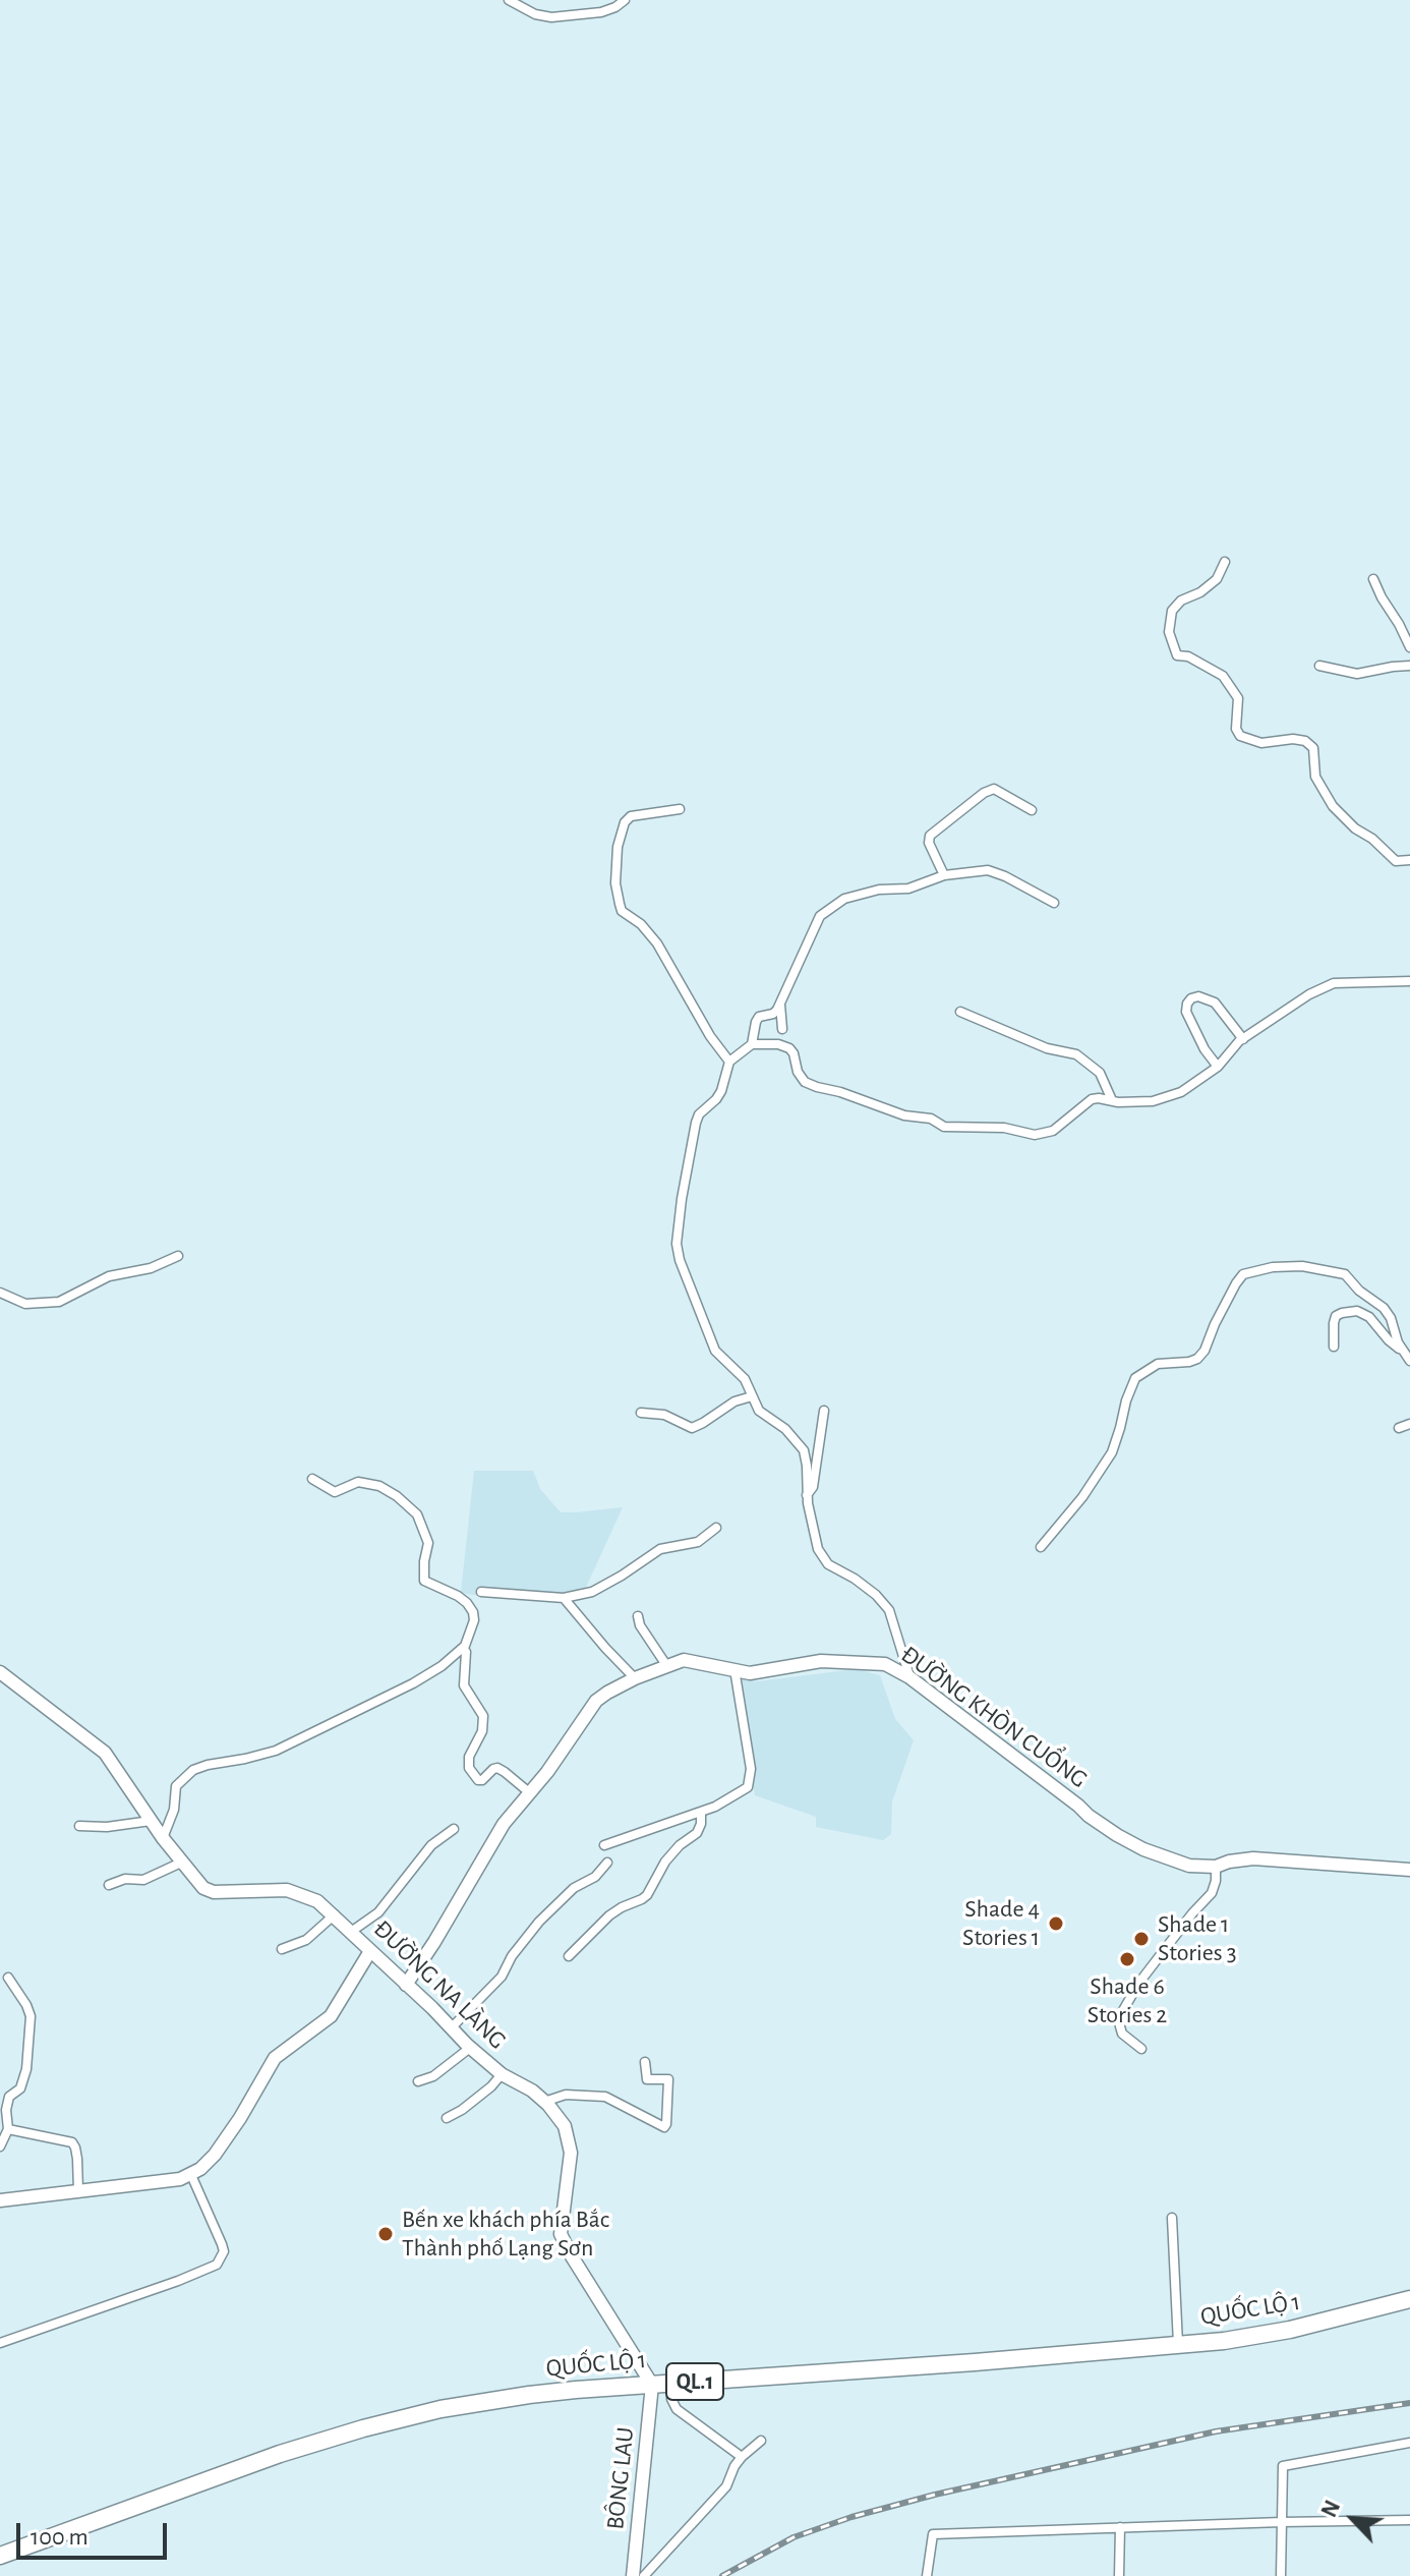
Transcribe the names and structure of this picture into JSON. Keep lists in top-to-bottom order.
{
  "streets": {
    "highway": ["QUỐC LỘ 1", "QL.1"],
    "street": ["ĐƯỜNG KHÒN CUỔNG", "ĐƯỜNG NA LÀNG", "BÔNG LAU"]
  },
  "crossings": [
    ["ĐƯỜNG KHÒN CUỔNG", "ĐƯỜNG NA LÀNG"],
    ["ĐƯỜNG NA LÀNG", "QUỐC LỘ 1"],
    ["ĐƯỜNG NA LÀNG", "BÔNG LAU"],
    ["QUỐC LỘ 1", "BÔNG LAU"]
  ],
  "places": [
    "Shade 4 Stories 1",
    "Shade 1 Stories 3",
    "Shade 6 Stories 2",
    "Bến xe khách phía Bắc Thành phố Lạng Sơn"
  ],
  "scale_bar": "100 m",
  "north": "top left"
}
